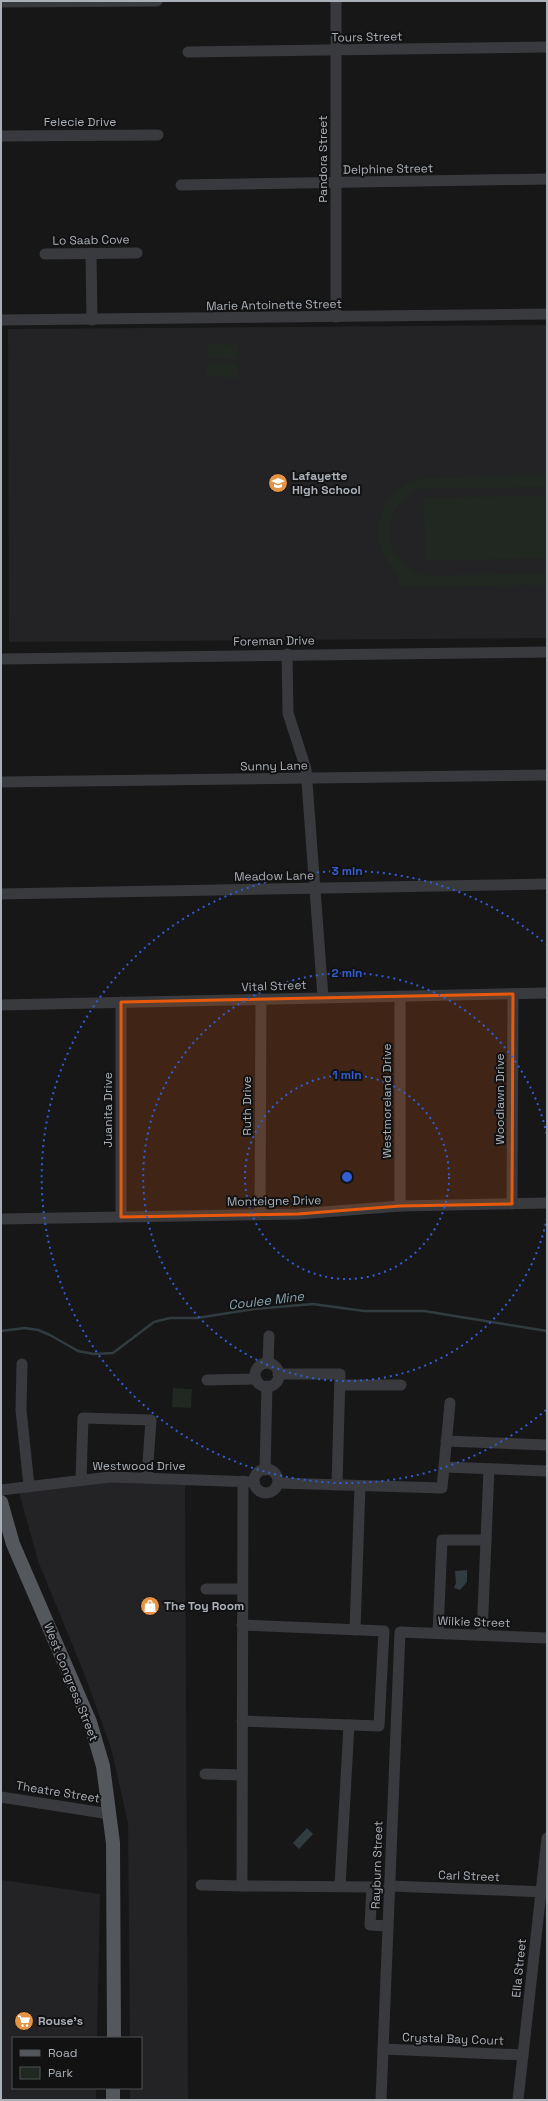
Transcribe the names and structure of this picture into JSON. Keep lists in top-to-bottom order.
{
  "streets": {
    "main road": ["West Congress Street"],
    "street": [
      "Tours Street",
      "Felecie Drive",
      "Pandora Street",
      "Delphine Street",
      "Lo Saab Cove",
      "Marie Antoinette Street",
      "Foreman Drive",
      "Sunny Lane",
      "Meadow Lane",
      "Vital Street",
      "Woodlawn Drive",
      "Westmoreland Drive",
      "Ruth Drive",
      "Juanita Drive",
      "Monteigne Drive",
      "Westwood Drive",
      "Wilkie Street",
      "Theatre Street",
      "Rayburn Street",
      "Carl Street",
      "Ella Street",
      "Crystal Bay Court"
    ]
  },
  "crossings": [
    ["Tours Street", "Pandora Street"],
    ["Pandora Street", "Delphine Street"],
    ["Pandora Street", "Marie Antoinette Street"],
    ["Vital Street", "Woodlawn Drive"],
    ["Vital Street", "Westmoreland Drive"],
    ["Vital Street", "Ruth Drive"],
    ["Vital Street", "Juanita Drive"],
    ["Woodlawn Drive", "Monteigne Drive"],
    ["Westmoreland Drive", "Monteigne Drive"],
    ["Ruth Drive", "Monteigne Drive"],
    ["Juanita Drive", "Monteigne Drive"],
    ["Wilkie Street", "Rayburn Street"],
    ["West Congress Street", "Theatre Street"],
    ["Rayburn Street", "Carl Street"],
    ["Rayburn Street", "Crystal Bay Court"],
    ["Carl Street", "Ella Street"],
    ["Ella Street", "Crystal Bay Court"]
  ],
  "water": ["Coulee Mine"],
  "places": {
    "school or university": ["Lafayette High School"],
    "shop": ["The Toy Room"],
    "supermarket": ["Rouse's"]
  },
  "legend": ["Road", "Park"],
  "rings": ["3 min", "2 min", "1 min"]
}
